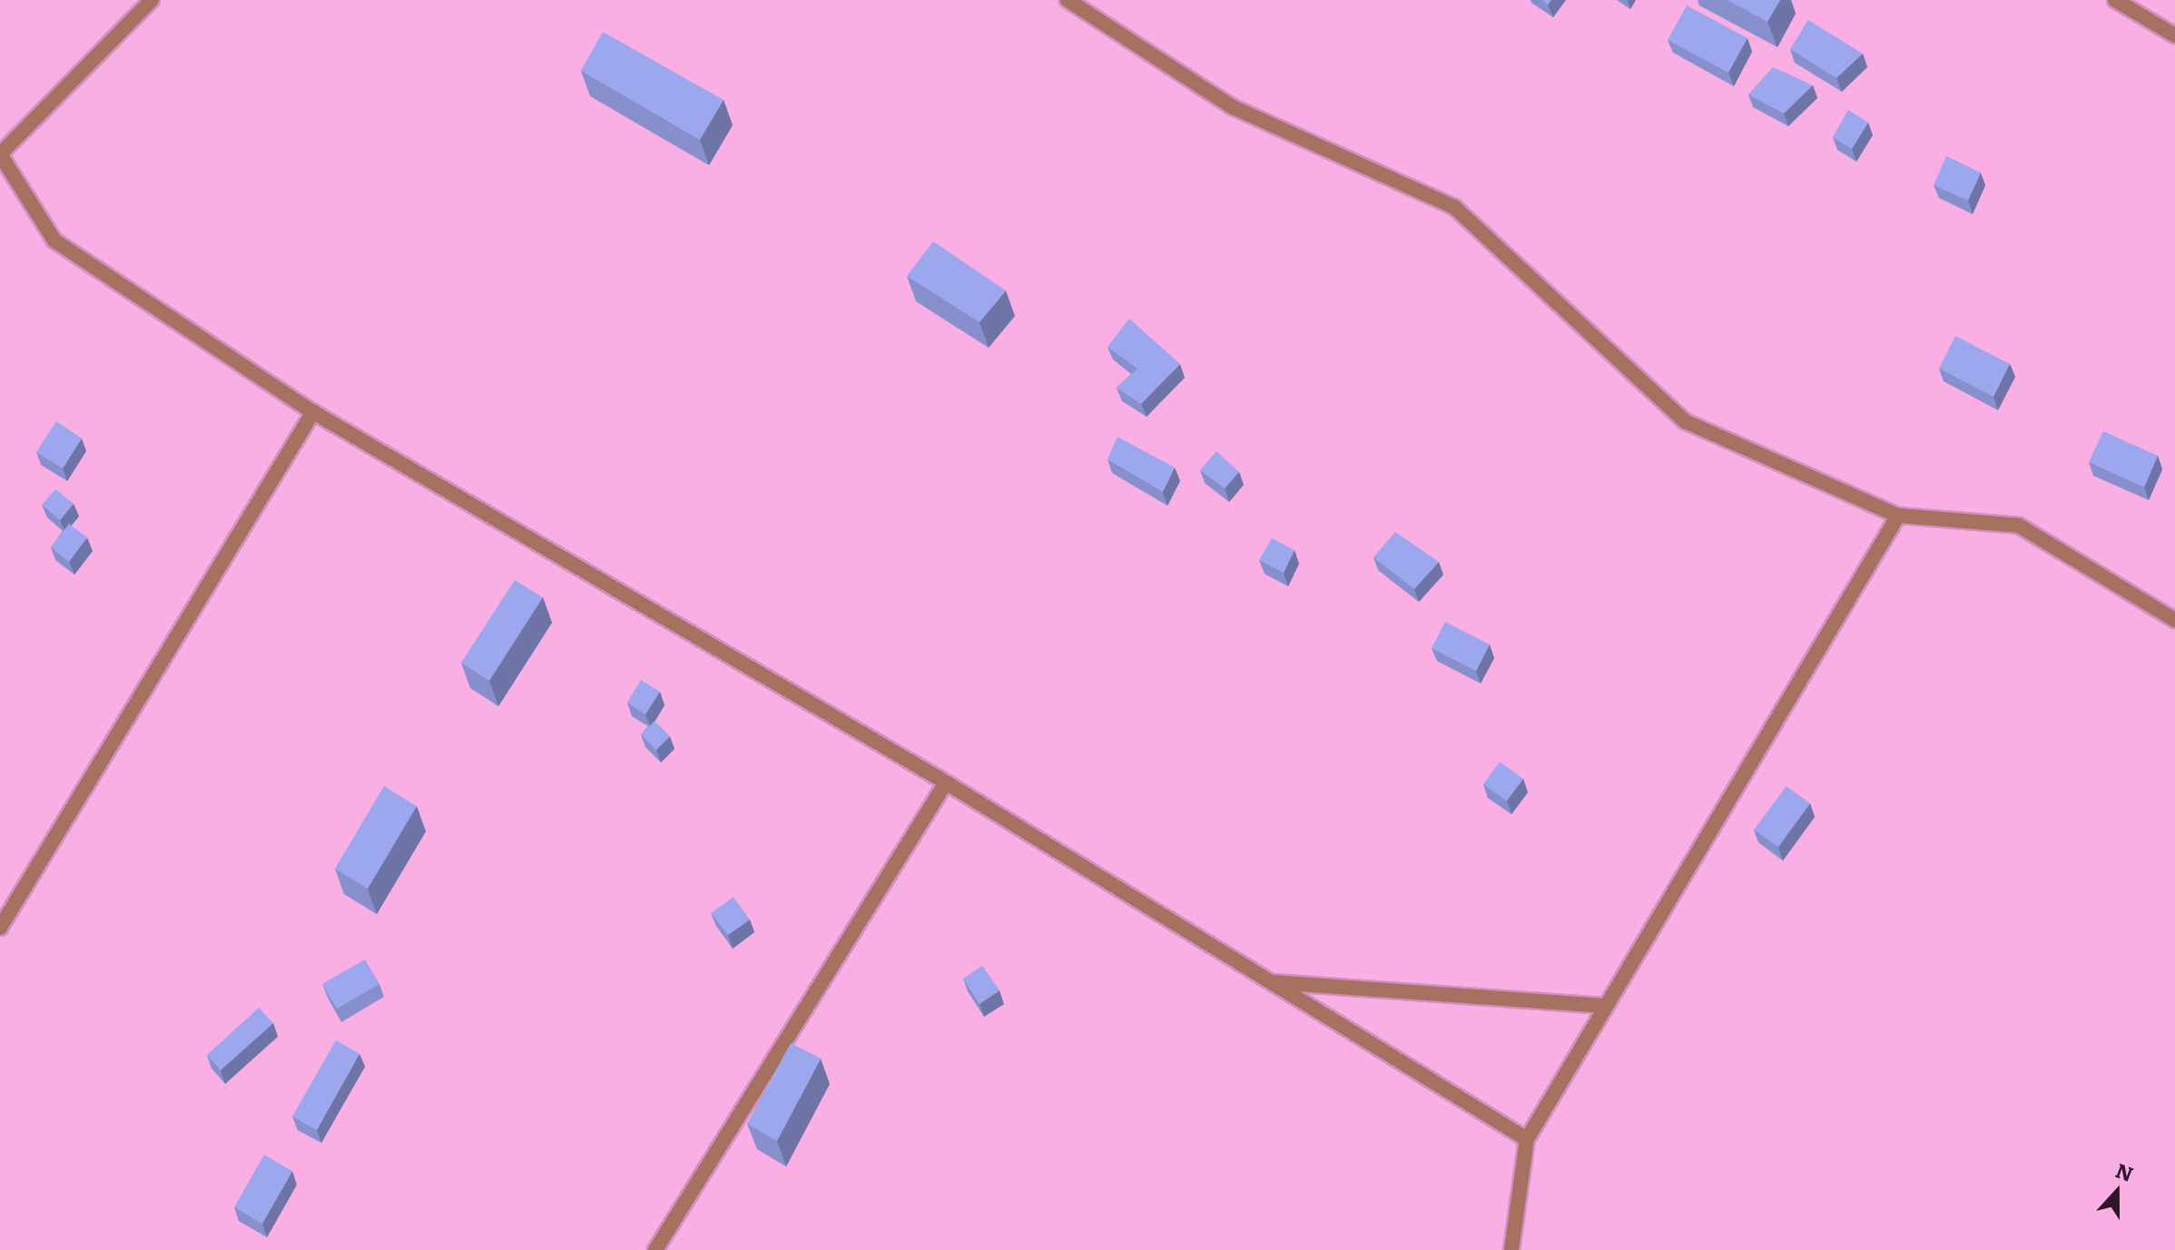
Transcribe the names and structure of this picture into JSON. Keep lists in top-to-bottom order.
{
  "north": "top"
}
